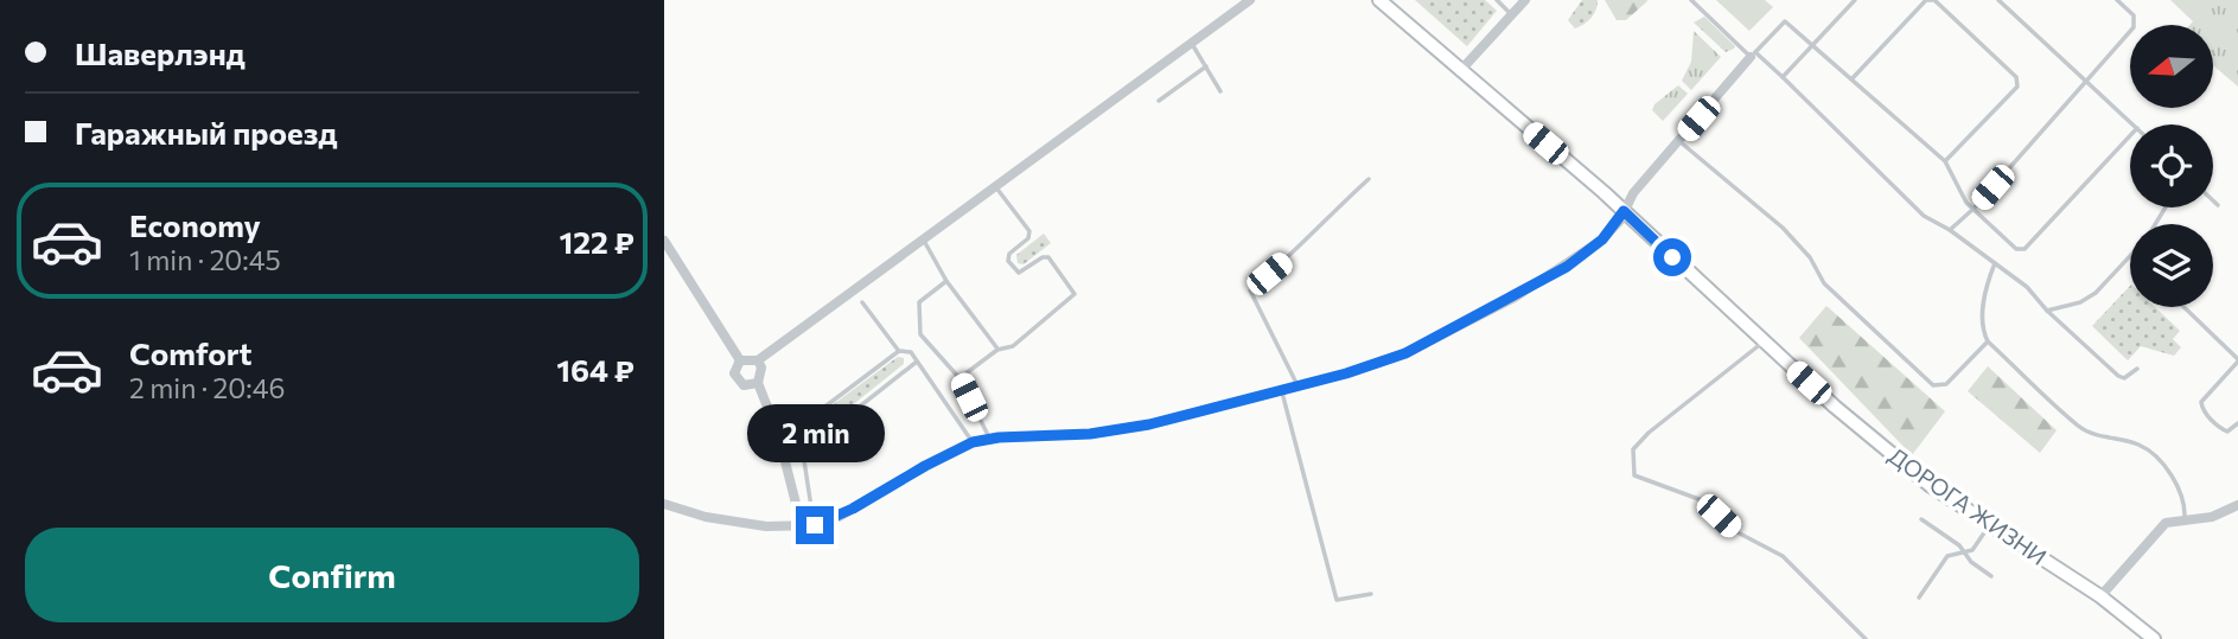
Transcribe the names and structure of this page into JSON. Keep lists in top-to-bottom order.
{
  "streets": {
    "main road": ["ДОРОГА ЖИЗНИ"]
  },
  "north": "left",
  "page": {
    "banner": ["Шаверлэнд", "Гаражный проезд"],
    "list": [
      {
        "name": "Economy",
        "note": "1 min · 20:45",
        "value": "122 ₽"
      },
      {
        "name": "Comfort",
        "note": "2 min · 20:46",
        "value": "164 ₽"
      }
    ],
    "bubble": "2 min",
    "buttons": "Confirm"
  }
}
